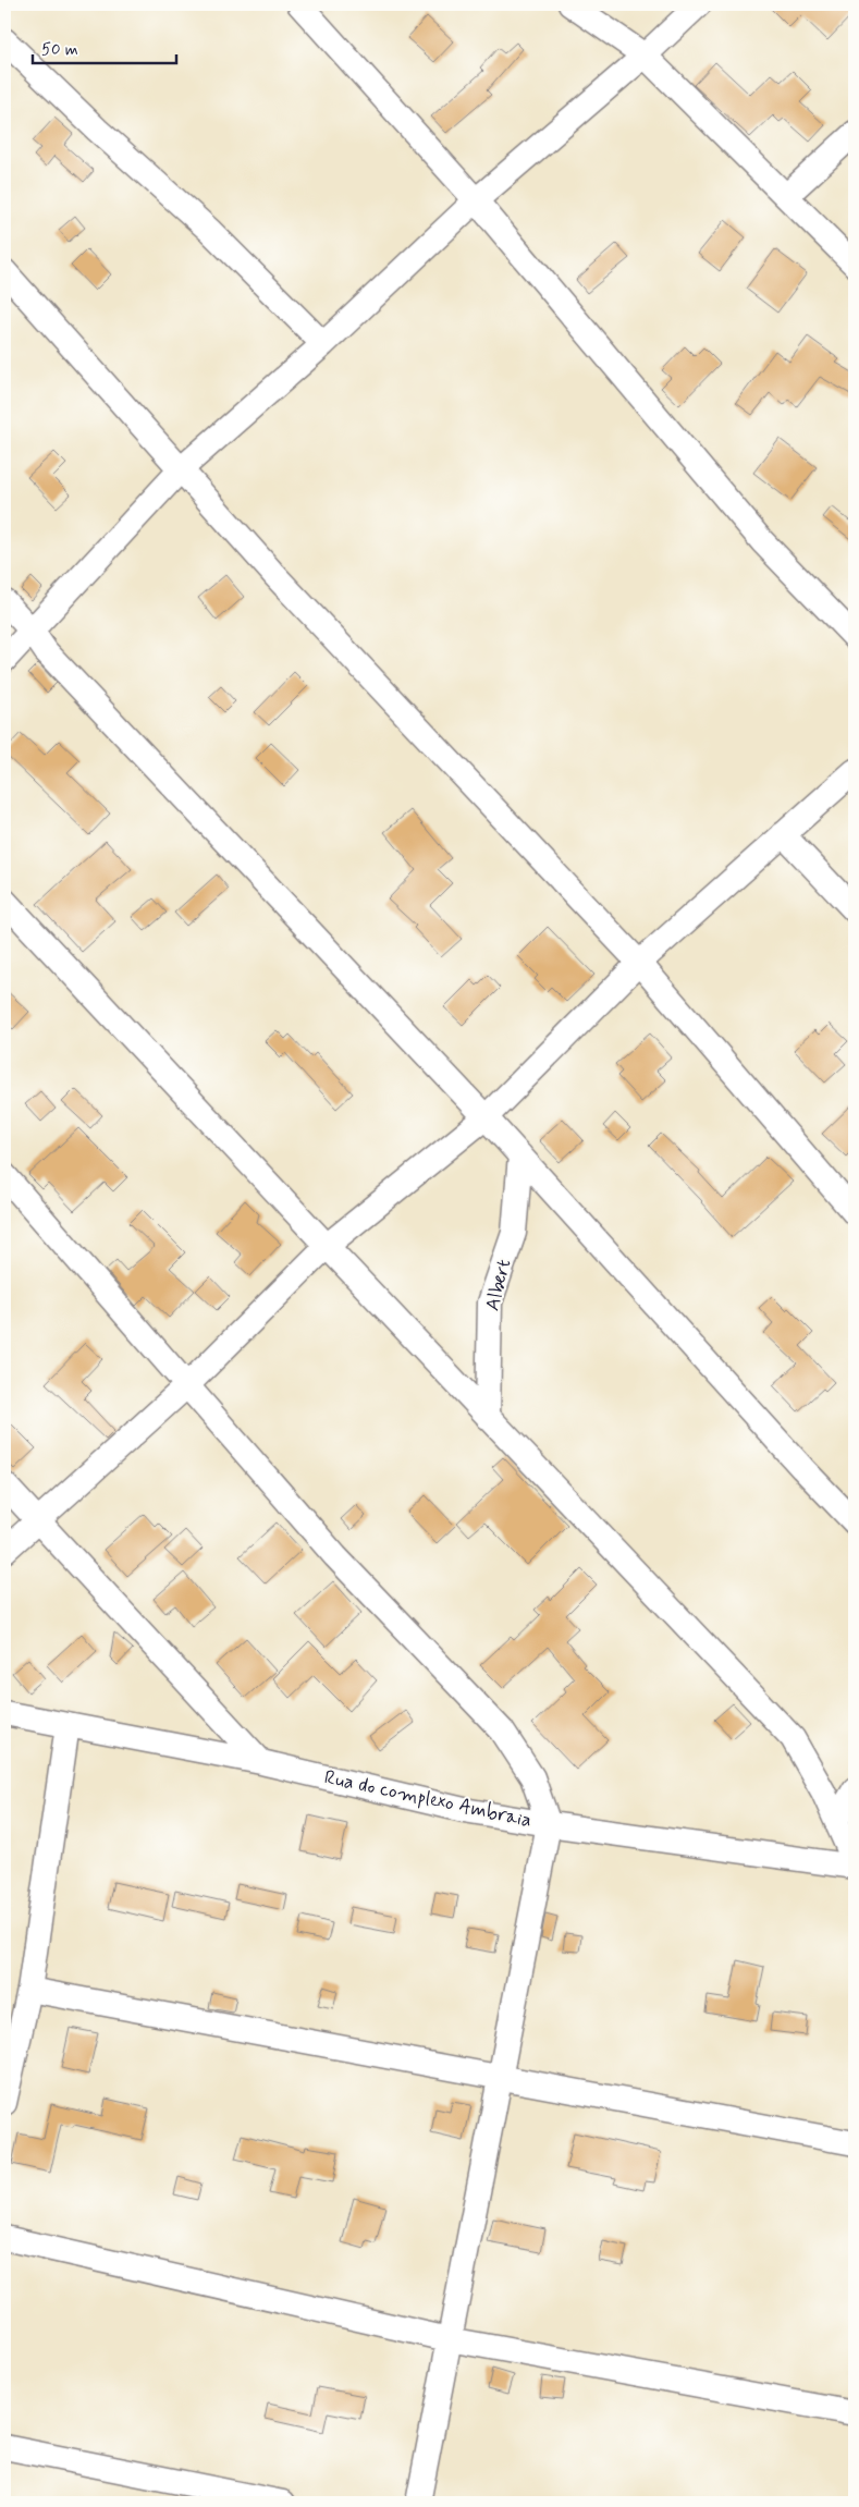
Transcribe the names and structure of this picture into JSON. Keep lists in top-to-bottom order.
{
  "streets": {
    "street": ["Albert", "Rua do complexo Ambraia"]
  },
  "scale_bar": "50 m"
}
